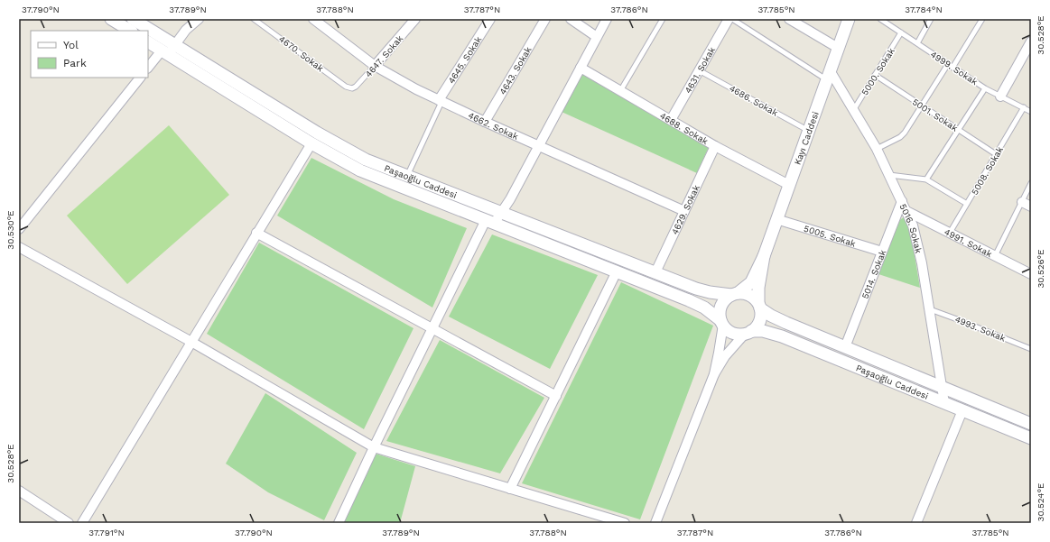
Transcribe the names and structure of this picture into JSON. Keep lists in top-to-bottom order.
{
  "streets": {
    "street": [
      "4647. Sokak",
      "4645. Sokak",
      "4631. Sokak",
      "4643. Sokak",
      "4662. Sokak",
      "4688. Sokak",
      "Kayı Caddesi",
      "Paşaoğlu Caddesi",
      "4629. Sokak",
      "5016. Sokak",
      "5005. Sokak",
      "4991. Sokak",
      "5014. Sokak"
    ],
    "lane": [
      "4670. Sokak",
      "4999. Sokak",
      "5000. Sokak",
      "4686. Sokak",
      "5001. Sokak",
      "5008. Sokak",
      "4993. Sokak"
    ]
  },
  "crossings": [
    ["4670. Sokak", "4647. Sokak"],
    ["4647. Sokak", "4662. Sokak"],
    ["4645. Sokak", "4662. Sokak"],
    ["4645. Sokak", "Paşaoğlu Caddesi"],
    ["4999. Sokak", "5000. Sokak"],
    ["4999. Sokak", "5008. Sokak"],
    ["4631. Sokak", "4686. Sokak"],
    ["4631. Sokak", "4688. Sokak"],
    ["4643. Sokak", "4662. Sokak"],
    ["5000. Sokak", "5001. Sokak"],
    ["5000. Sokak", "5016. Sokak"],
    ["4686. Sokak", "Kayı Caddesi"],
    ["5001. Sokak", "5008. Sokak"],
    ["4662. Sokak", "4629. Sokak"],
    ["4688. Sokak", "Kayı Caddesi"],
    ["4688. Sokak", "4629. Sokak"],
    ["Kayı Caddesi", "Paşaoğlu Caddesi"],
    ["Kayı Caddesi", "5016. Sokak"],
    ["Kayı Caddesi", "5005. Sokak"],
    ["5008. Sokak", "4991. Sokak"],
    ["Paşaoğlu Caddesi", "4629. Sokak"],
    ["Paşaoğlu Caddesi", "5016. Sokak"],
    ["Paşaoğlu Caddesi", "5014. Sokak"],
    ["5016. Sokak", "4991. Sokak"],
    ["5016. Sokak", "5014. Sokak"],
    ["5016. Sokak", "4993. Sokak"],
    ["5005. Sokak", "5014. Sokak"]
  ],
  "legend": ["Yol", "Park"],
  "coordinates": [
    "37.790°N",
    "37.789°N",
    "37.788°N",
    "37.787°N",
    "37.786°N",
    "37.785°N",
    "37.784°N",
    "30.528°E",
    "30.530°E",
    "30.526°E",
    "30.524°E",
    "37.791°N"
  ]
}
